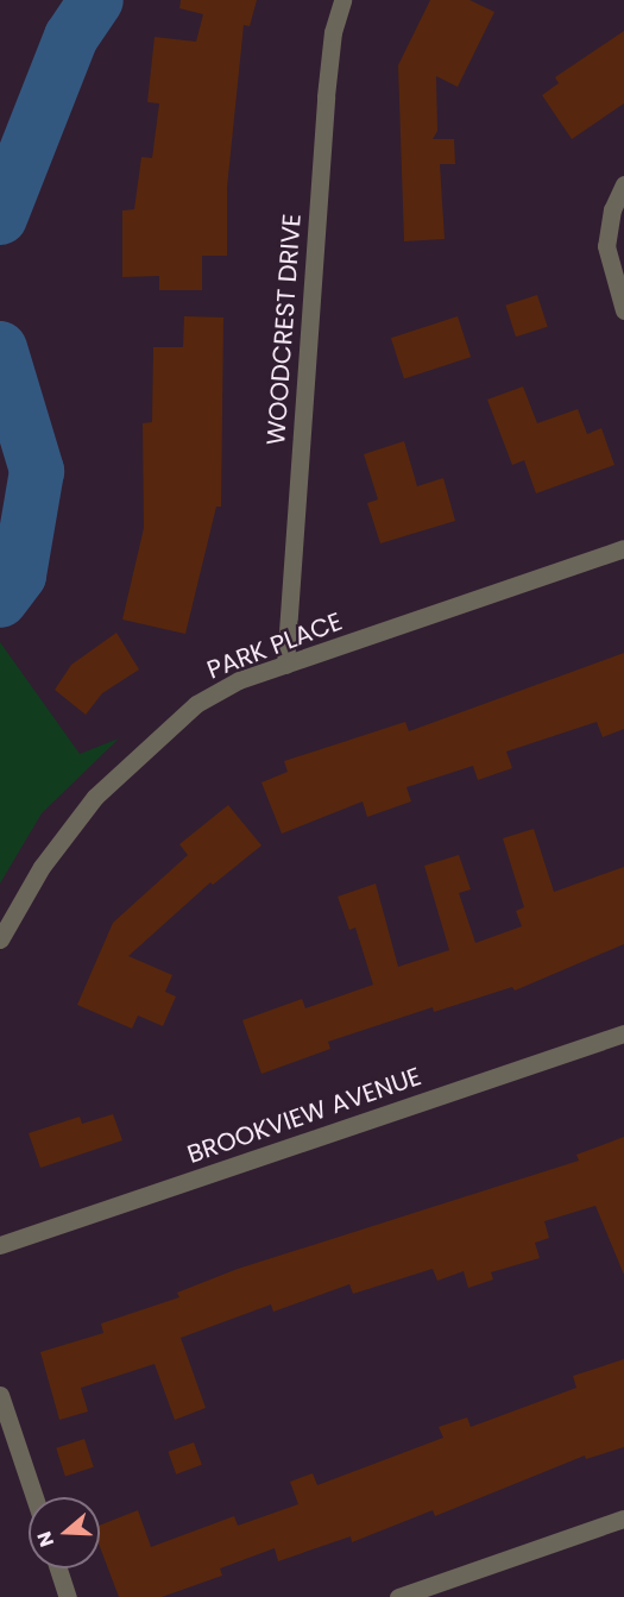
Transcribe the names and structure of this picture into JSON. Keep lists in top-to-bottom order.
{
  "streets": {
    "street": ["WOODCREST DRIVE", "PARK PLACE", "BROOKVIEW AVENUE"]
  },
  "crossings": [
    ["WOODCREST DRIVE", "PARK PLACE"]
  ],
  "north": "left"
}
